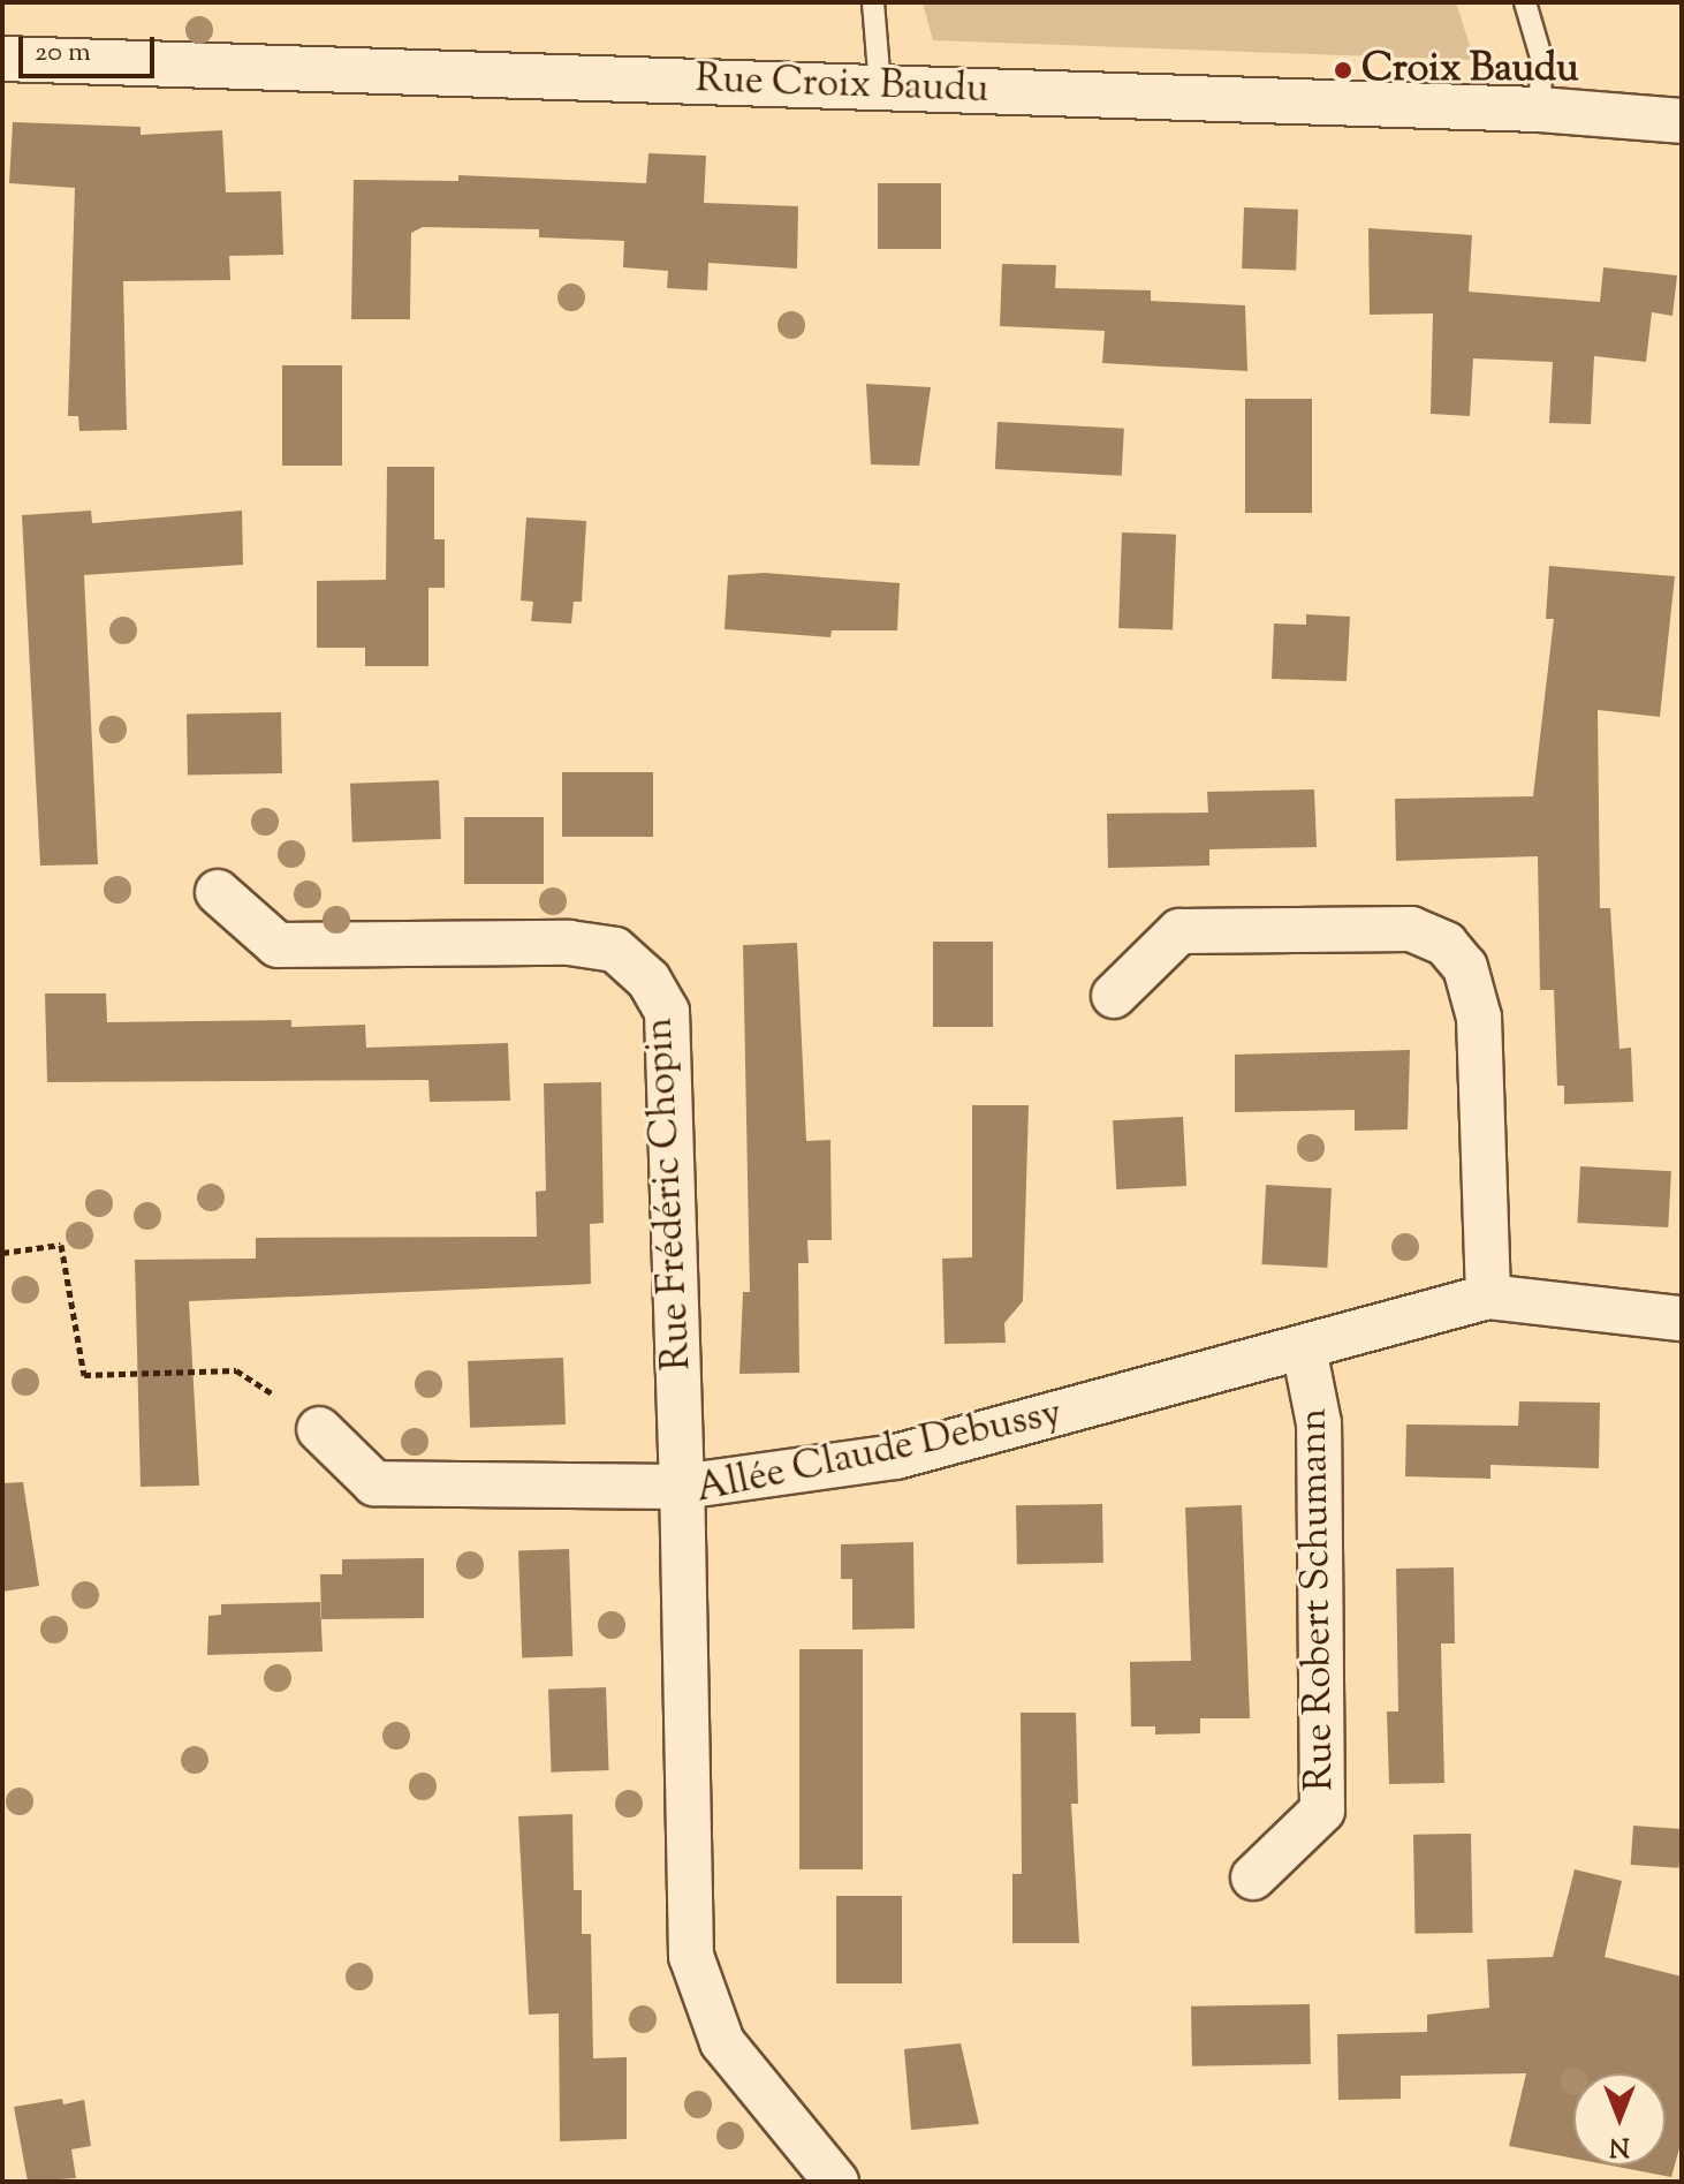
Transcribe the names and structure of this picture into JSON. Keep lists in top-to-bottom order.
{
  "streets": {
    "street": [
      "Rue Croix Baudu",
      "Rue Frédéric Chopin",
      "Allée Claude Debussy",
      "Rue Robert Schumann"
    ]
  },
  "crossings": [
    ["Rue Frédéric Chopin", "Allée Claude Debussy"],
    ["Allée Claude Debussy", "Rue Robert Schumann"]
  ],
  "places": ["Croix Baudu"],
  "scale_bar": "20 m",
  "north": "bottom"
}
